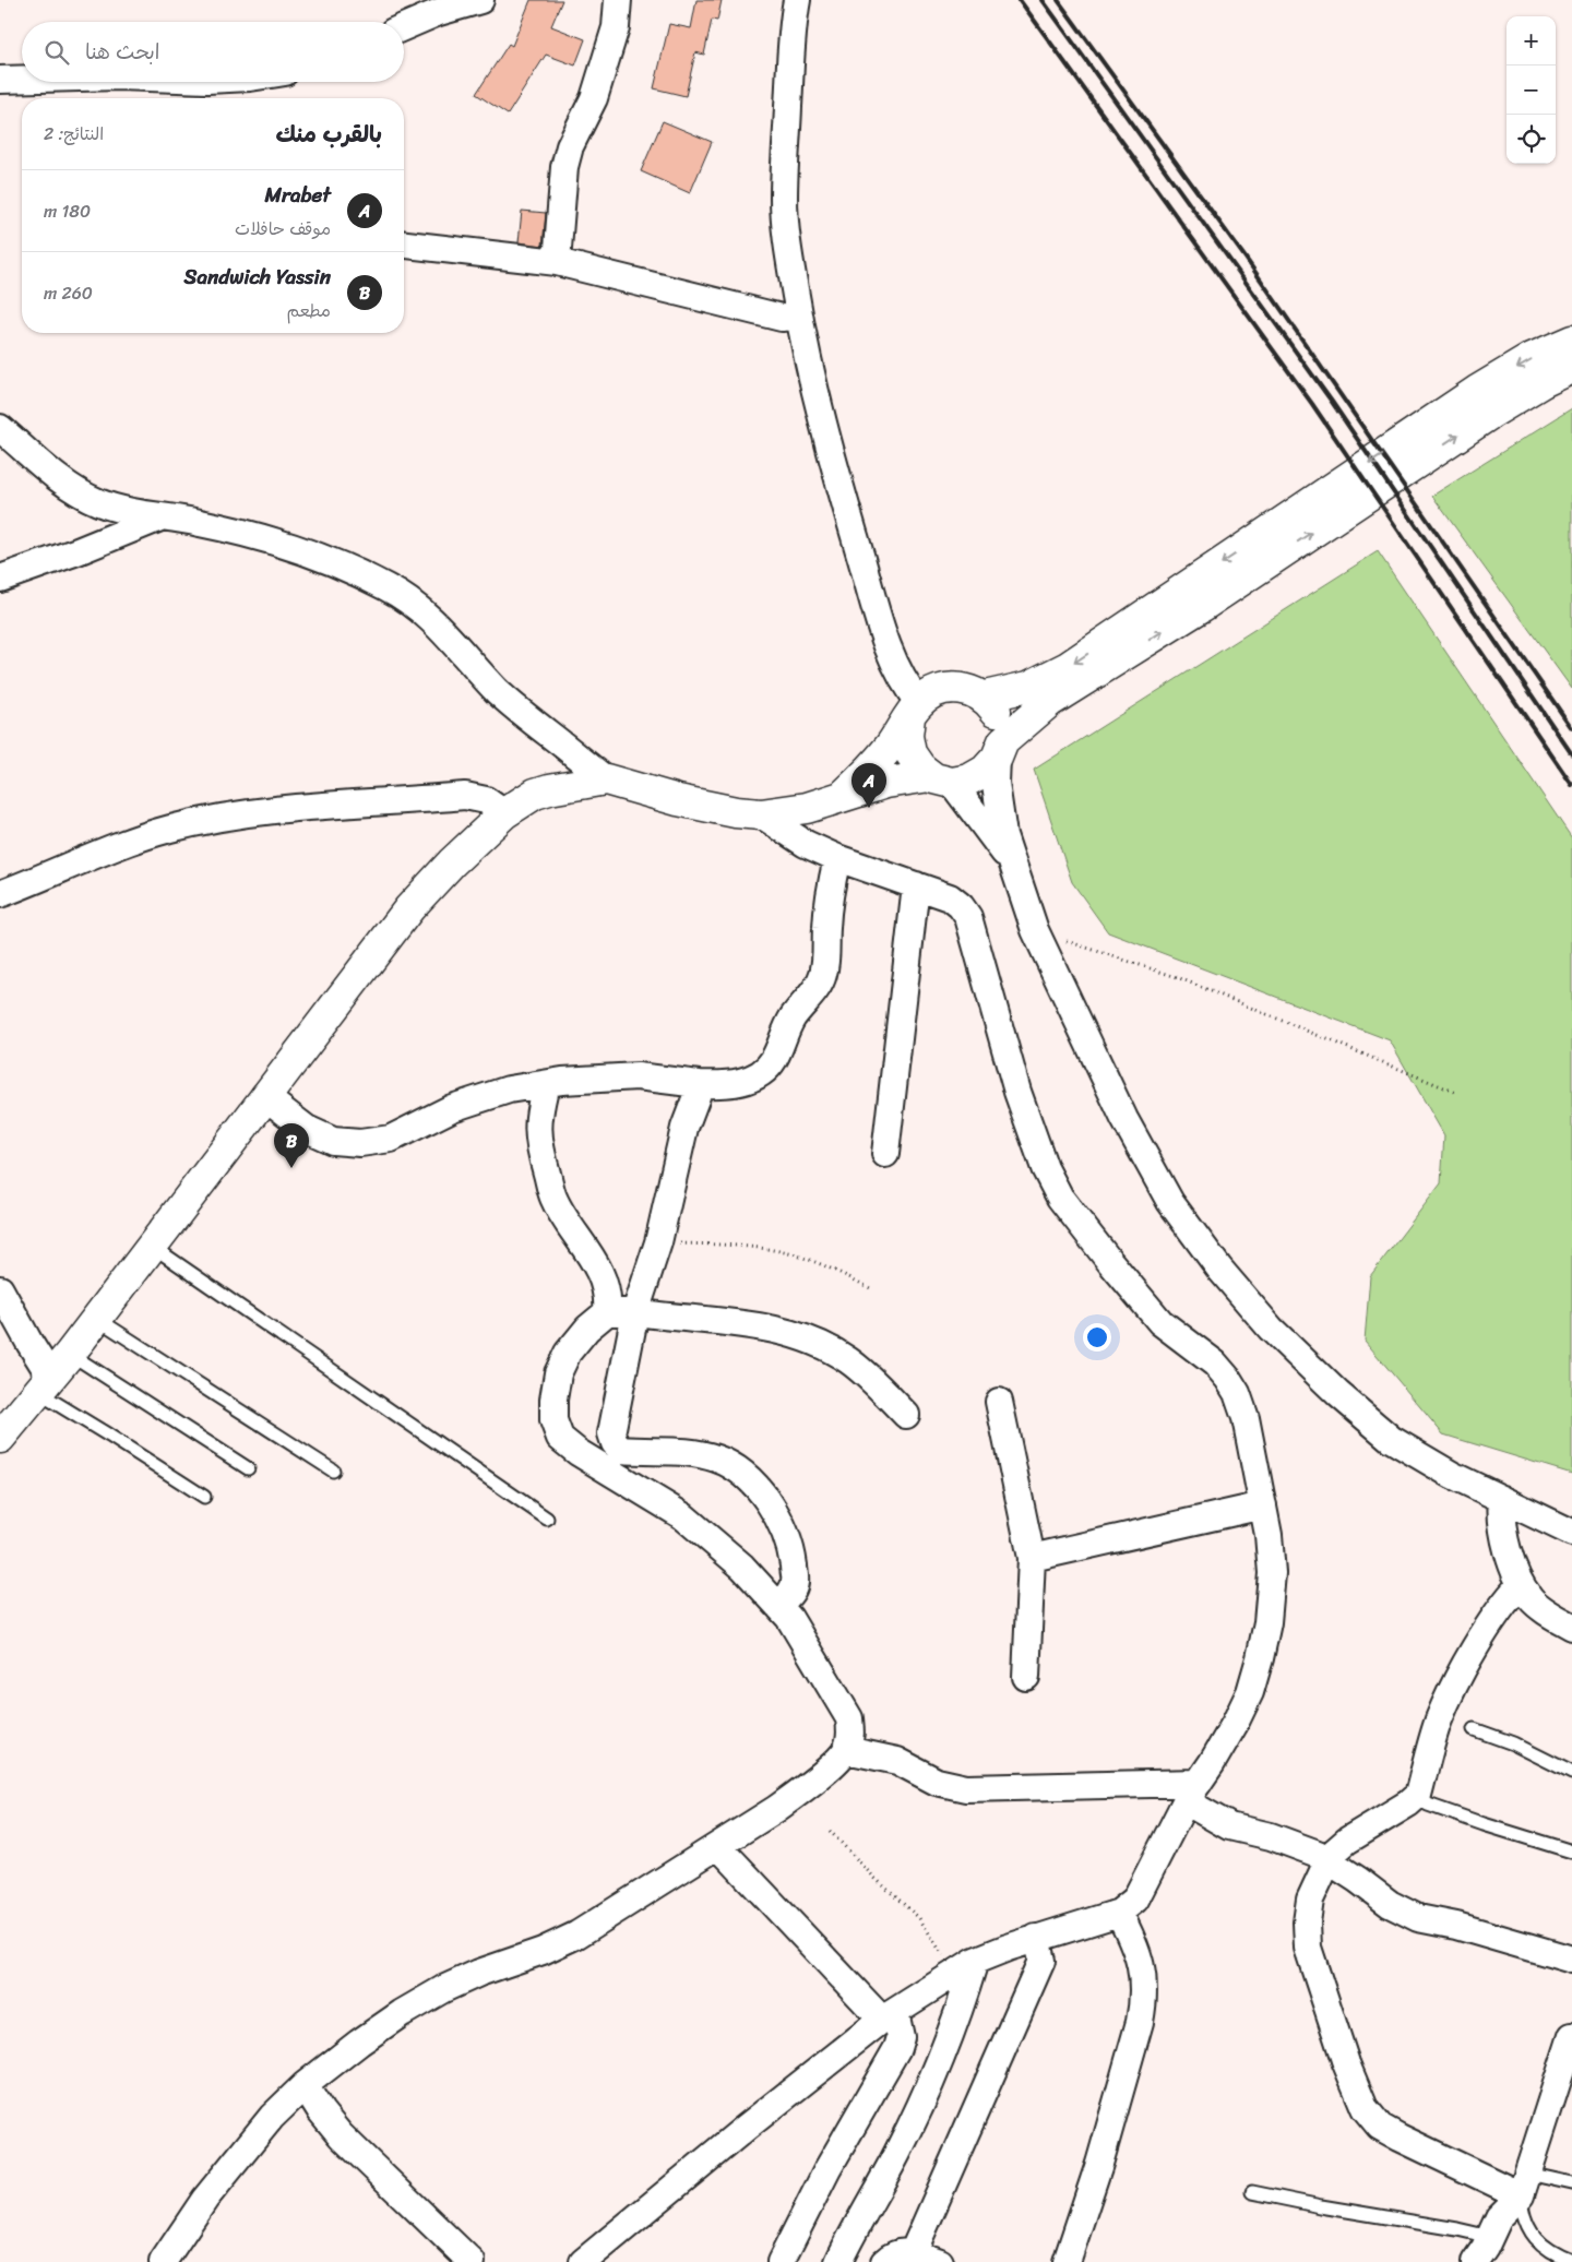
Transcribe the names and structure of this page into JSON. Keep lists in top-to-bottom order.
{
  "page": {
    "map_buttons": ["+", "−"],
    "search": "ابحث هنا",
    "heading": ["بالقرب منك", "النتائج: 2"],
    "list": [
      {
        "mark": "A",
        "name": "Mrabet",
        "note": "موقف حافلات",
        "value": "180 m"
      },
      {
        "mark": "B",
        "name": "Sandwich Yassin",
        "note": "مطعم",
        "value": "260 m"
      }
    ],
    "pins": ["A", "B"]
  }
}
